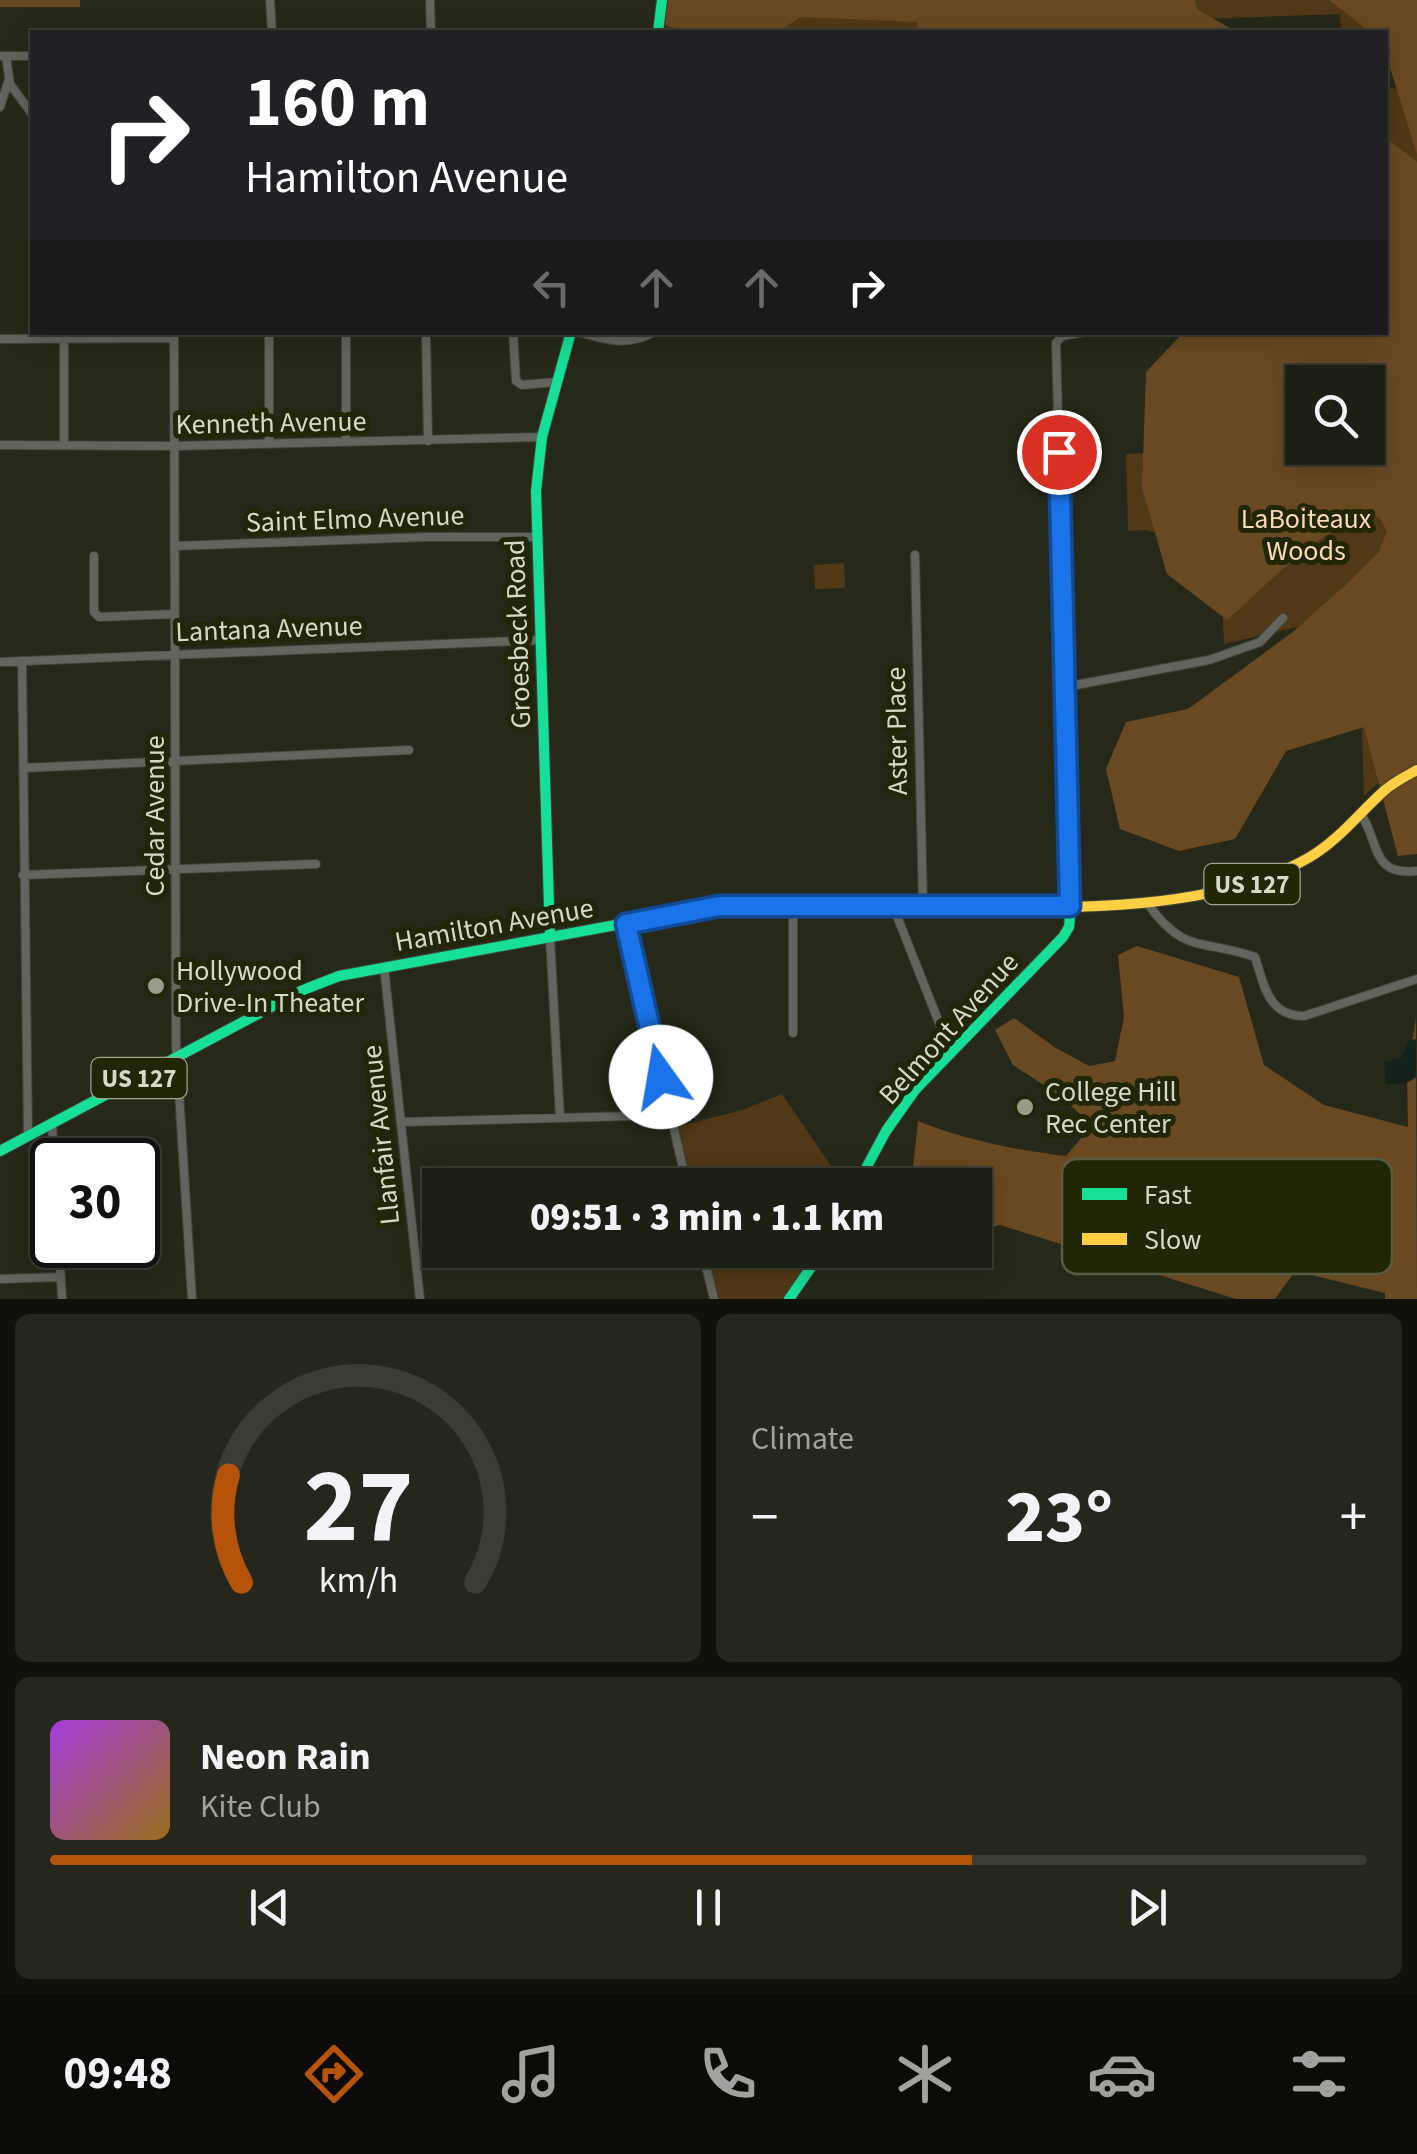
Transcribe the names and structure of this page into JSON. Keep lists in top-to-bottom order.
{
  "streets": {
    "main road": [
      "Groesbeck Road",
      "US 127",
      "Hamilton Avenue",
      "Belmont Avenue"
    ],
    "street": [
      "Kenneth Avenue",
      "Saint Elmo Avenue",
      "Lantana Avenue",
      "Aster Place",
      "Cedar Avenue",
      "Llanfair Avenue"
    ]
  },
  "crossings": [
    ["Kenneth Avenue", "Groesbeck Road"],
    ["Kenneth Avenue", "Cedar Avenue"],
    ["Saint Elmo Avenue", "Groesbeck Road"],
    ["Saint Elmo Avenue", "Cedar Avenue"],
    ["Lantana Avenue", "Groesbeck Road"],
    ["Lantana Avenue", "Cedar Avenue"],
    ["Groesbeck Road", "Hamilton Avenue"],
    ["Aster Place", "Hamilton Avenue"],
    ["Cedar Avenue", "Hamilton Avenue"],
    ["Hamilton Avenue", "Belmont Avenue"],
    ["Hamilton Avenue", "Llanfair Avenue"]
  ],
  "parks": ["LaBoiteaux Woods"],
  "places": ["Hollywood Drive-In Theater", "College Hill Rec Center"],
  "legend": ["Fast", "Slow"],
  "page": {
    "turn": ["160 m", "Hamilton Avenue"],
    "limit": "30",
    "trip": "09:51 · 3 min · 1.1 km",
    "tile": "Climate",
    "heat": ["−", "23°", "+"],
    "song": ["Neon Rain", "Kite Club"],
    "tabs": "09:48",
    "gauge": ["27", "km/h"]
  }
}
